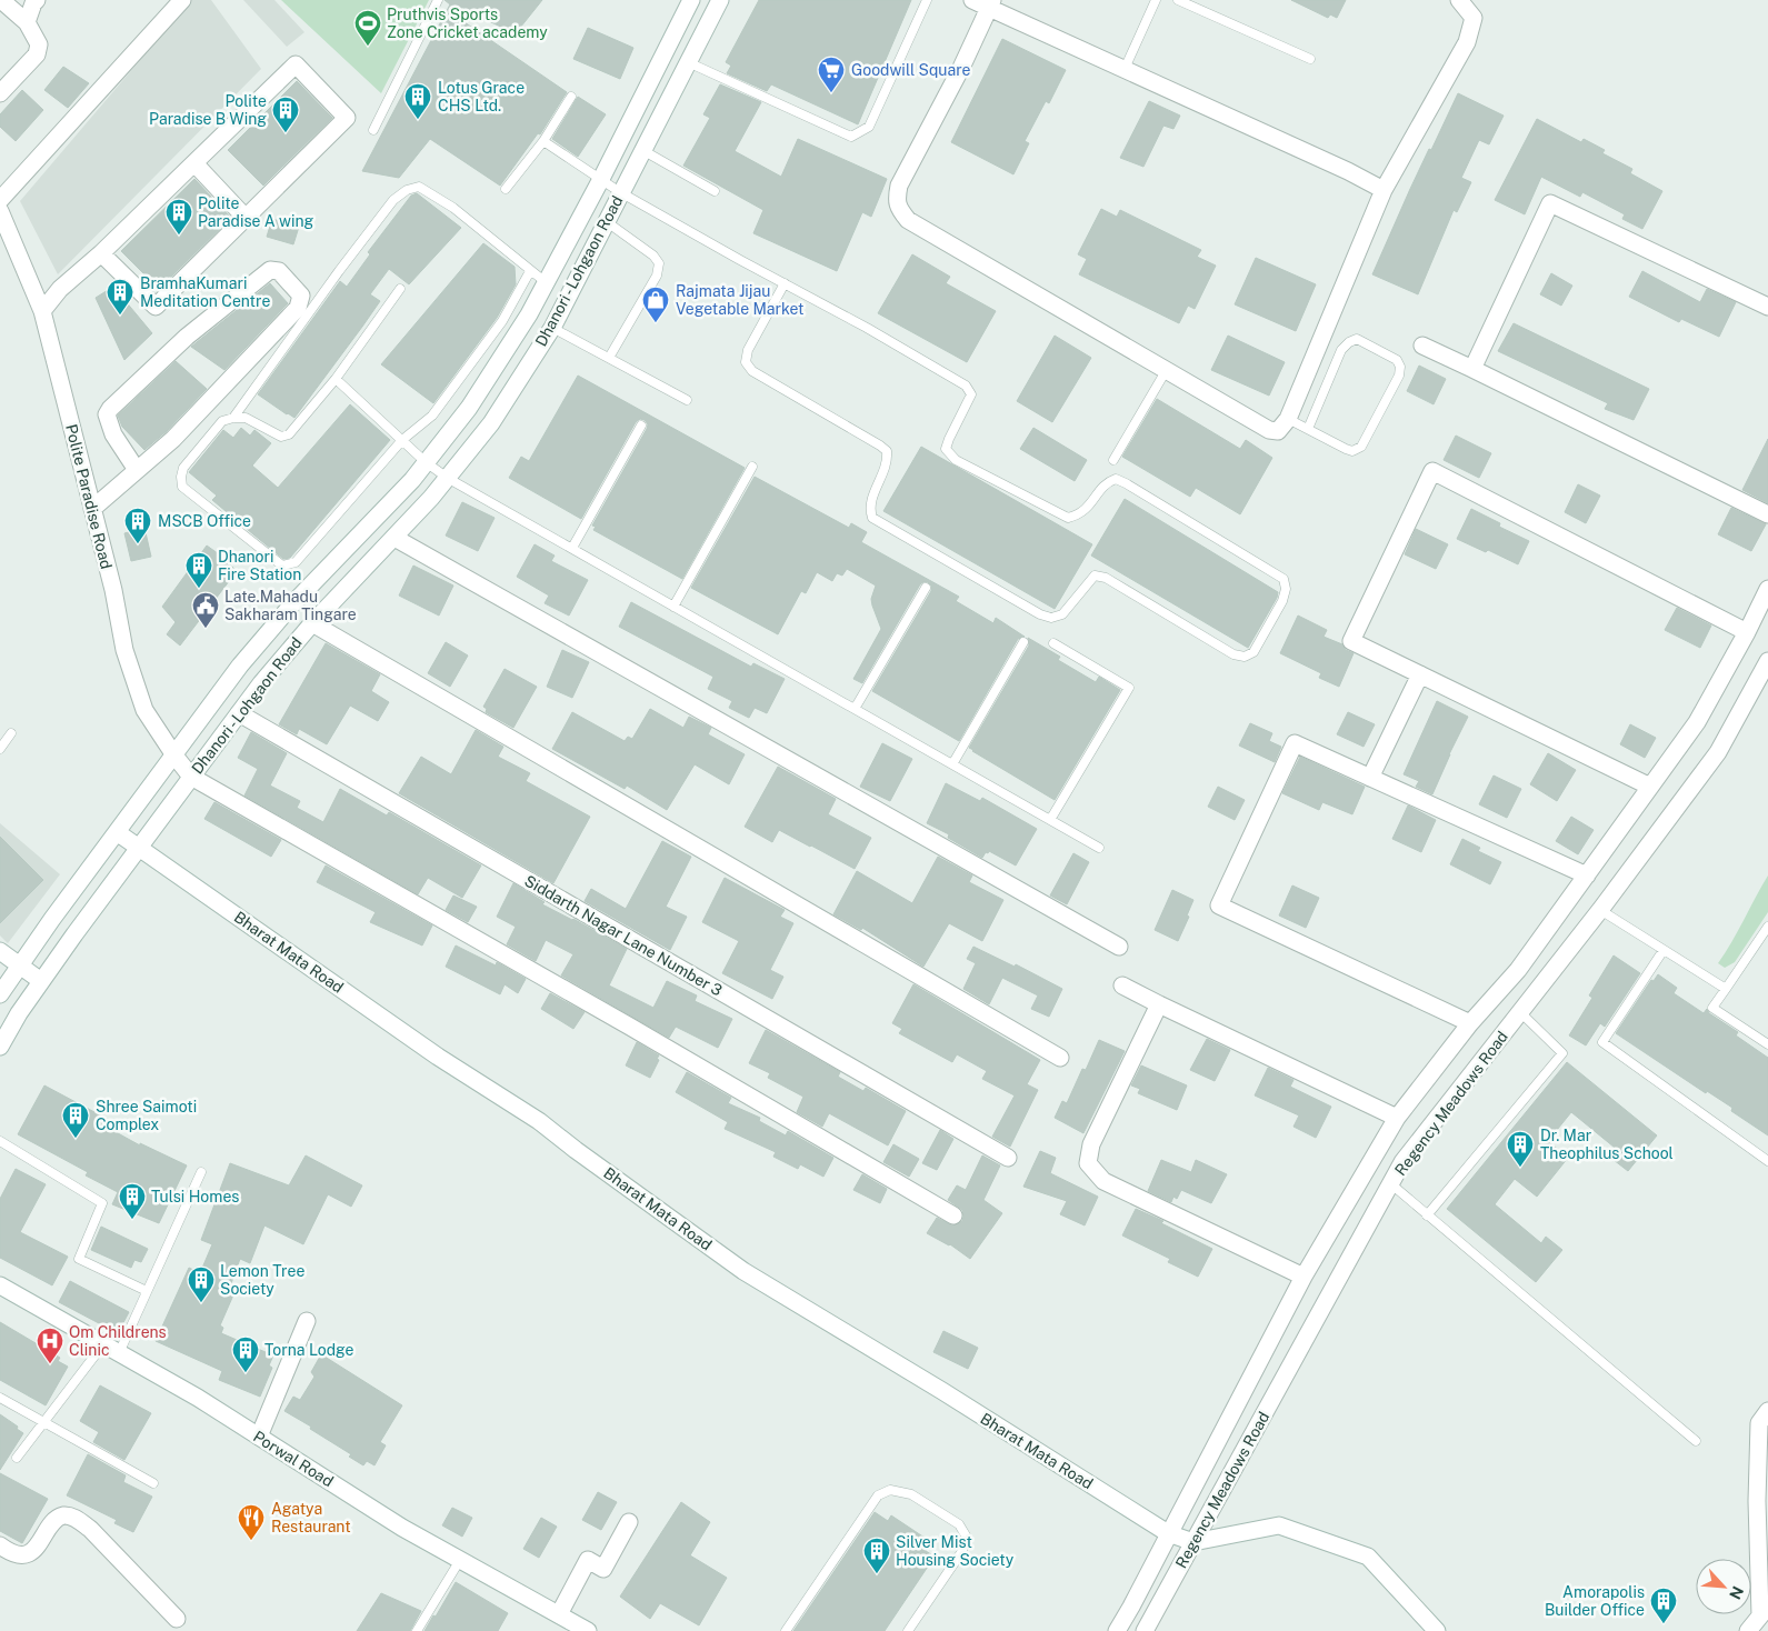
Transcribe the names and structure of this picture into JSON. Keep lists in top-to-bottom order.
{
  "streets": {
    "street": [
      "Dhanori - Lohgaon Road",
      "Polite Paradise Road",
      "Siddarth Nagar Lane Number 3",
      "Bharat Mata Road",
      "Regency Meadows Road",
      "Porwal Road"
    ]
  },
  "crossings": [
    ["Dhanori - Lohgaon Road", "Polite Paradise Road"],
    ["Dhanori - Lohgaon Road", "Siddarth Nagar Lane Number 3"],
    ["Dhanori - Lohgaon Road", "Bharat Mata Road"],
    ["Bharat Mata Road", "Regency Meadows Road"]
  ],
  "places": {
    "sports": ["Pruthvis Sports Zone Cricket academy"],
    "supermarket": ["Goodwill Square"],
    "building": [
      "Lotus Grace CHS Ltd.",
      "Polite Paradise B Wing",
      "Polite Paradise A wing",
      "BramhaKumari Meditation Centre",
      "MSCB Office",
      "Dhanori Fire Station",
      "Shree Saimoti Complex",
      "Dr. Mar Theophilus School",
      "Tulsi Homes",
      "Lemon Tree Society",
      "Torna Lodge",
      "Silver Mist Housing Society",
      "Amorapolis Builder Office"
    ],
    "shop": ["Rajmata Jijau Vegetable Market"],
    "public building": ["Late.Mahadu Sakharam Tingare"],
    "hospital": ["Om Childrens Clinic"],
    "restaurant": ["Agatya Restaurant"]
  },
  "north": "bottom right"
}
